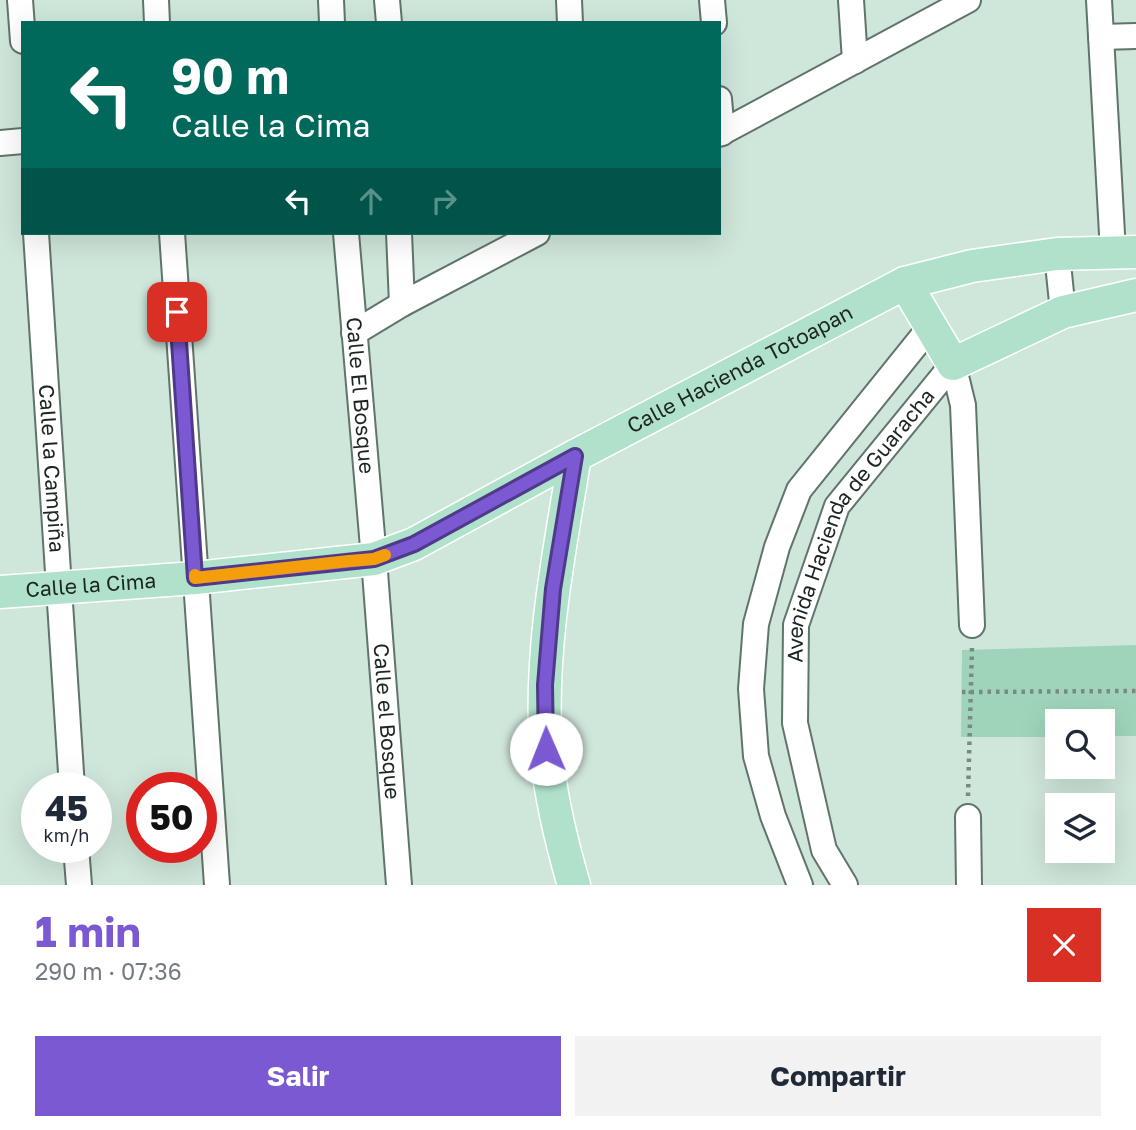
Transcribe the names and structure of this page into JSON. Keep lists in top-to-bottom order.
{
  "streets": {
    "main road": ["Calle Hacienda Totoapan", "Avenida Hacienda de Guaracha", "Calle la Cima"],
    "street": ["Calle El Bosque", "Calle la Campiña", "Calle el Bosque"]
  },
  "crossings": [
    ["Calle Hacienda Totoapan", "Calle la Cima"],
    ["Calle El Bosque", "Calle la Cima"],
    ["Calle El Bosque", "Calle el Bosque"],
    ["Calle la Campiña", "Calle la Cima"],
    ["Calle la Cima", "Calle el Bosque"]
  ],
  "page": {
    "turn": ["90 m", "Calle la Cima"],
    "speed": "45 km/h",
    "limit": "50",
    "heading": ["1 min", "290 m · 07:36"],
    "buttons": ["Salir", "Compartir"]
  }
}
